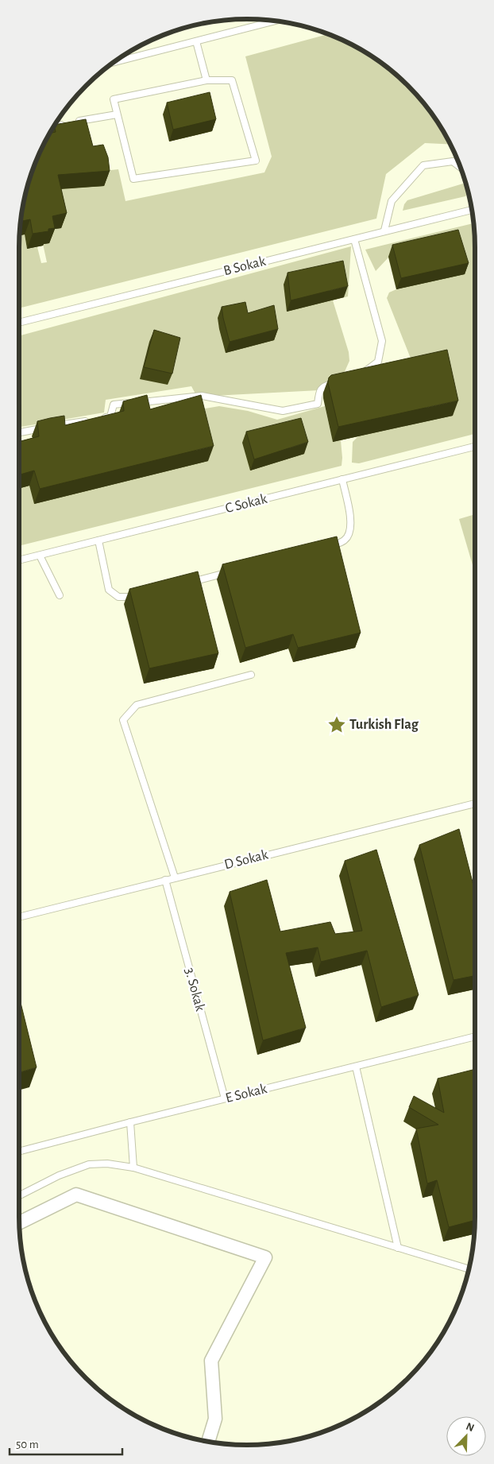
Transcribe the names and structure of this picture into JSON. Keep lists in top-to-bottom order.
{
  "streets": {
    "lane": [
      "B Sokak",
      "C Sokak",
      "D Sokak",
      "3. Sokak",
      "E Sokak"
    ]
  },
  "crossings": [
    ["D Sokak", "3. Sokak"],
    ["3. Sokak", "E Sokak"]
  ],
  "places": {
    "place": ["Turkish Flag"]
  },
  "scale_bar": "50 m",
  "north": "top right"
}
